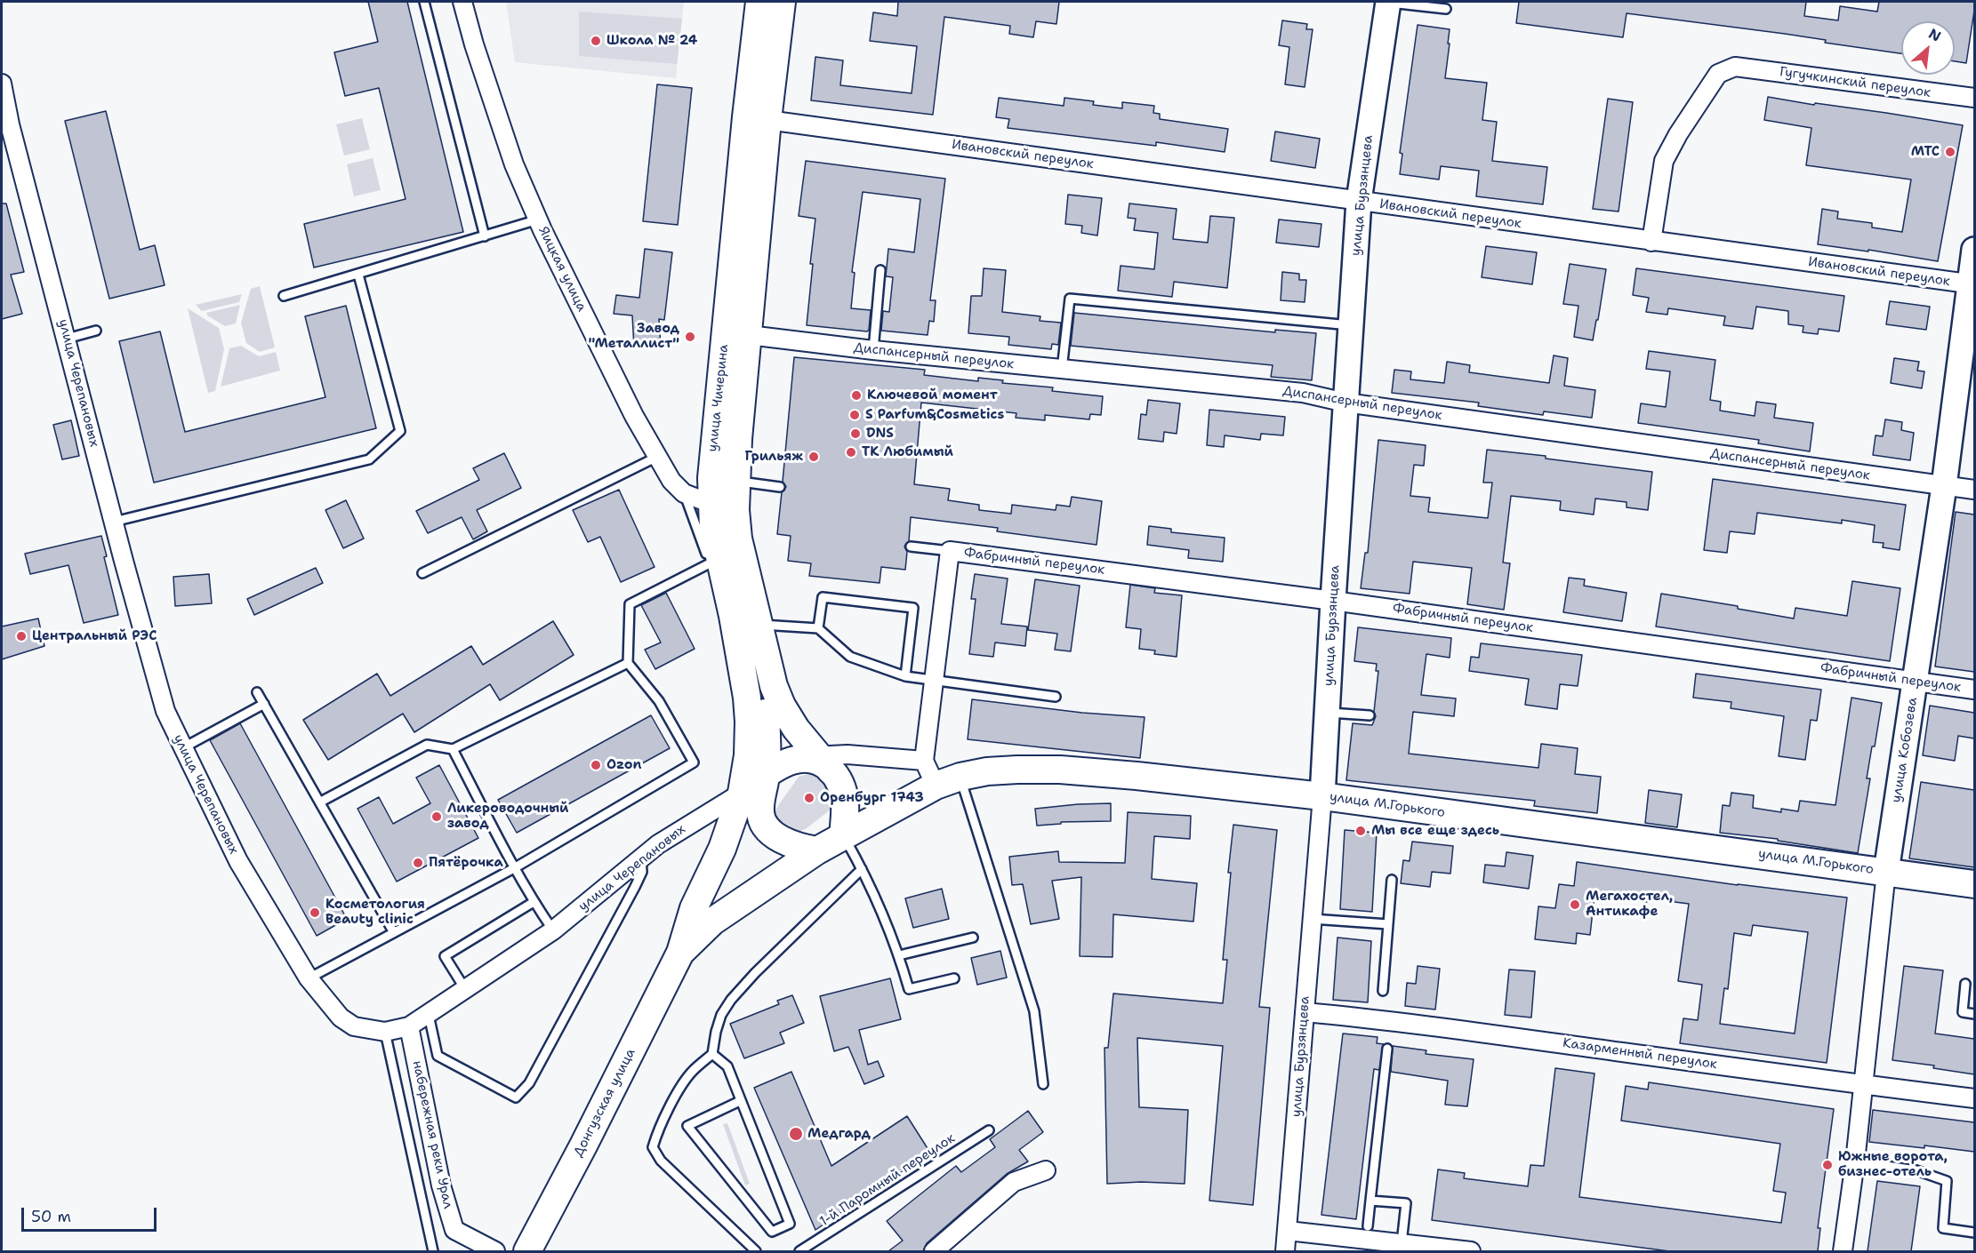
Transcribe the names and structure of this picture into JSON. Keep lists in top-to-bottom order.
{
  "streets": {
    "main road": ["улица Чичерина", "улица М.Горького", "Донгузская улица"],
    "street": [
      "Гугучкинский переулок",
      "Ивановский переулок",
      "улица Бурзянцева",
      "Яицкая улица",
      "Диспансерный переулок",
      "улица Черепановых",
      "Фабричный переулок",
      "улица Кобозева",
      "Казарменный переулок",
      "набережная реки Урал"
    ],
    "lane": ["1-й Паромный переулок"]
  },
  "crossings": [
    ["Гугучкинский переулок", "Ивановский переулок"],
    ["Ивановский переулок", "улица Бурзянцева"],
    ["Ивановский переулок", "улица Чичерина"],
    ["Ивановский переулок", "улица Кобозева"],
    ["улица Бурзянцева", "Диспансерный переулок"],
    ["улица Бурзянцева", "Фабричный переулок"],
    ["улица Бурзянцева", "улица М.Горького"],
    ["улица Бурзянцева", "Казарменный переулок"],
    ["Яицкая улица", "улица Чичерина"],
    ["Диспансерный переулок", "улица Чичерина"],
    ["Диспансерный переулок", "улица Кобозева"],
    ["улица Черепановых", "улица Чичерина"],
    ["улица Черепановых", "набережная реки Урал"],
    ["Фабричный переулок", "улица Кобозева"],
    ["улица Кобозева", "улица М.Горького"],
    ["улица Кобозева", "Казарменный переулок"],
    ["улица М.Горького", "Донгузская улица"]
  ],
  "places": [
    "Школа № 24",
    "МТС",
    "Завод \"Металлист\"",
    "Ключевой момент",
    "S Parfum&Cosmetics",
    "DNS",
    "ТК Любимый",
    "Грильяж",
    "Центральный РЭС",
    "Ozon",
    "Оренбург 1743",
    "Ликероводочный завод",
    "Мы все еще здесь",
    "Пятёрочка",
    "Мегахостел, Антикафе",
    "Косметология Beauty clinic",
    "Медгард",
    "Южные ворота, бизнес-отель"
  ],
  "scale_bar": "50 m",
  "north": "top right"
}
